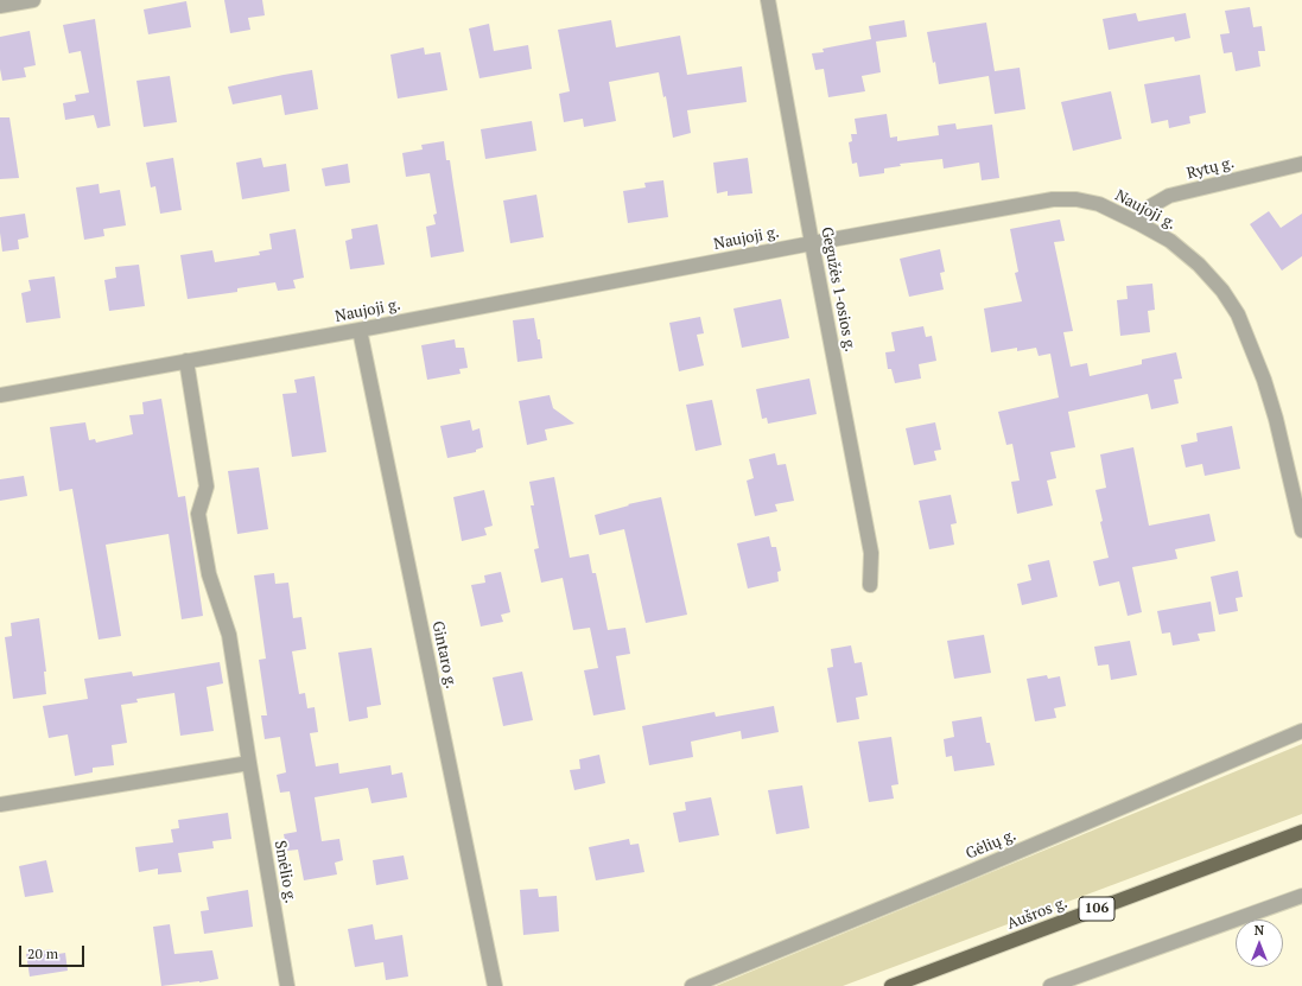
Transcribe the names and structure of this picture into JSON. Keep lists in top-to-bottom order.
{
  "streets": {
    "main road": ["106", "Aušros g."],
    "street": [
      "Rytų g.",
      "Naujoji g.",
      "Gegužės 1-osios g.",
      "Gintaro g.",
      "Gėlių g.",
      "Smėlio g."
    ]
  },
  "crossings": [
    ["Rytų g.", "Naujoji g."],
    ["Naujoji g.", "Gegužės 1-osios g."],
    ["Naujoji g.", "Gintaro g."],
    ["Naujoji g.", "Smėlio g."]
  ],
  "scale_bar": "20 m",
  "north": "top"
}
